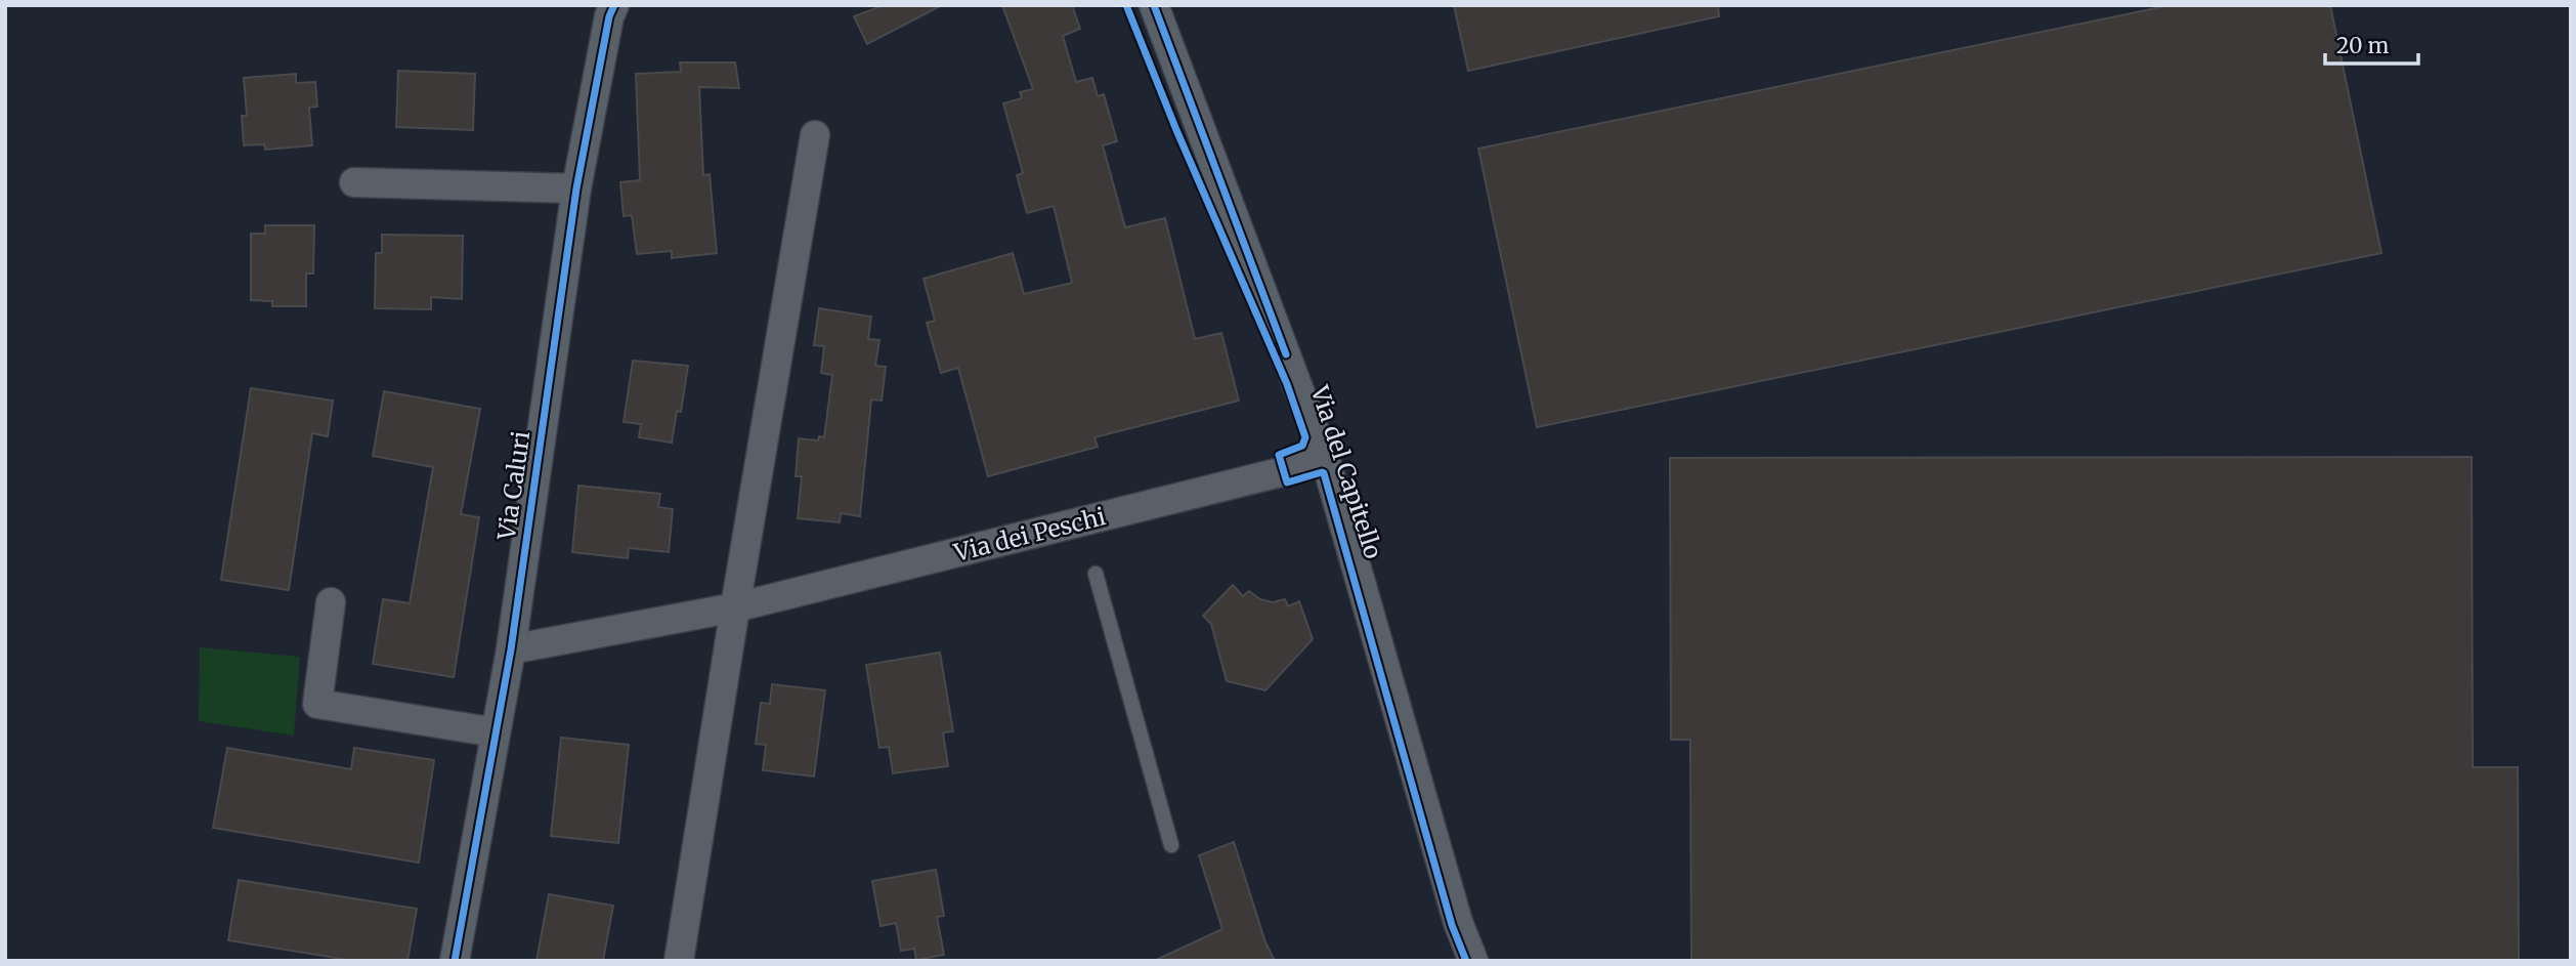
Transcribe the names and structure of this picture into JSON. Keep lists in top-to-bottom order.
{
  "streets": {
    "street": ["Via del Capitello", "Via Caluri", "Via dei Peschi"]
  },
  "crossings": [
    ["Via del Capitello", "Via dei Peschi"],
    ["Via Caluri", "Via dei Peschi"]
  ],
  "scale_bar": "20 m"
}
